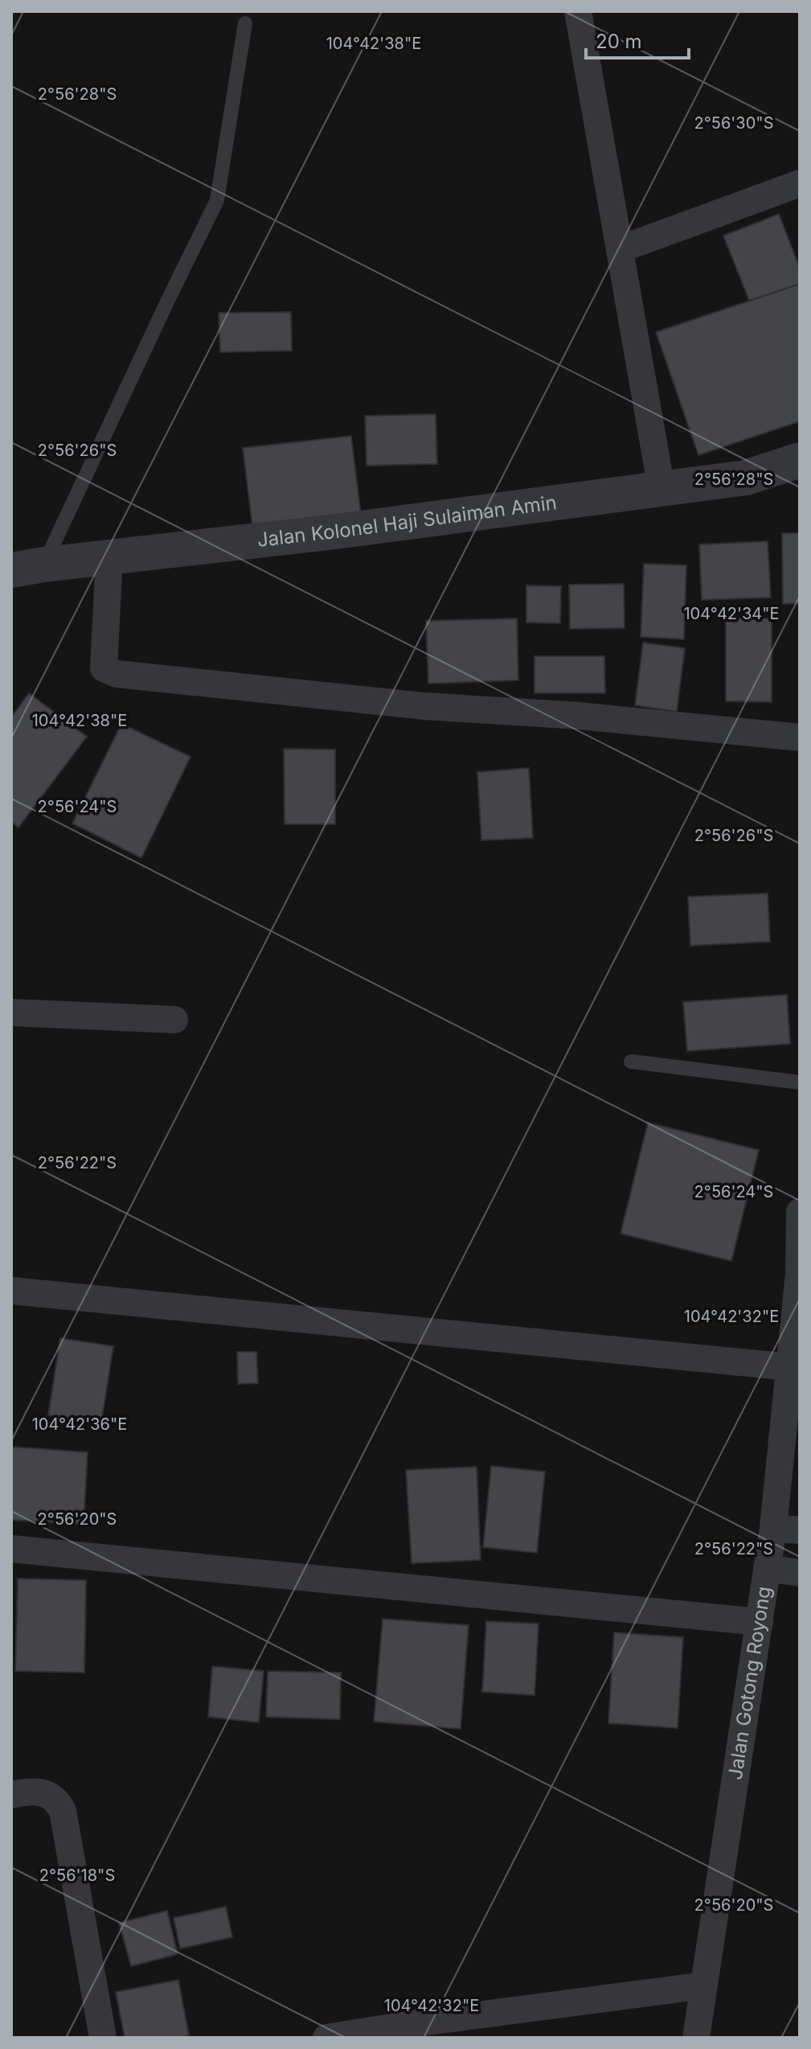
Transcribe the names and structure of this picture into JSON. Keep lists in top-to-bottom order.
{
  "streets": {
    "street": ["Jalan Kolonel Haji Sulaiman Amin", "Jalan Gotong Royong"]
  },
  "scale_bar": "20 m",
  "coordinates": [
    "104°42'38\"E",
    "2°56'28\"S",
    "2°56'30\"S",
    "2°56'26\"S",
    "104°42'34\"E",
    "2°56'24\"S",
    "2°56'22\"S",
    "104°42'32\"E",
    "104°42'36\"E",
    "2°56'20\"S",
    "2°56'18\"S"
  ]
}
